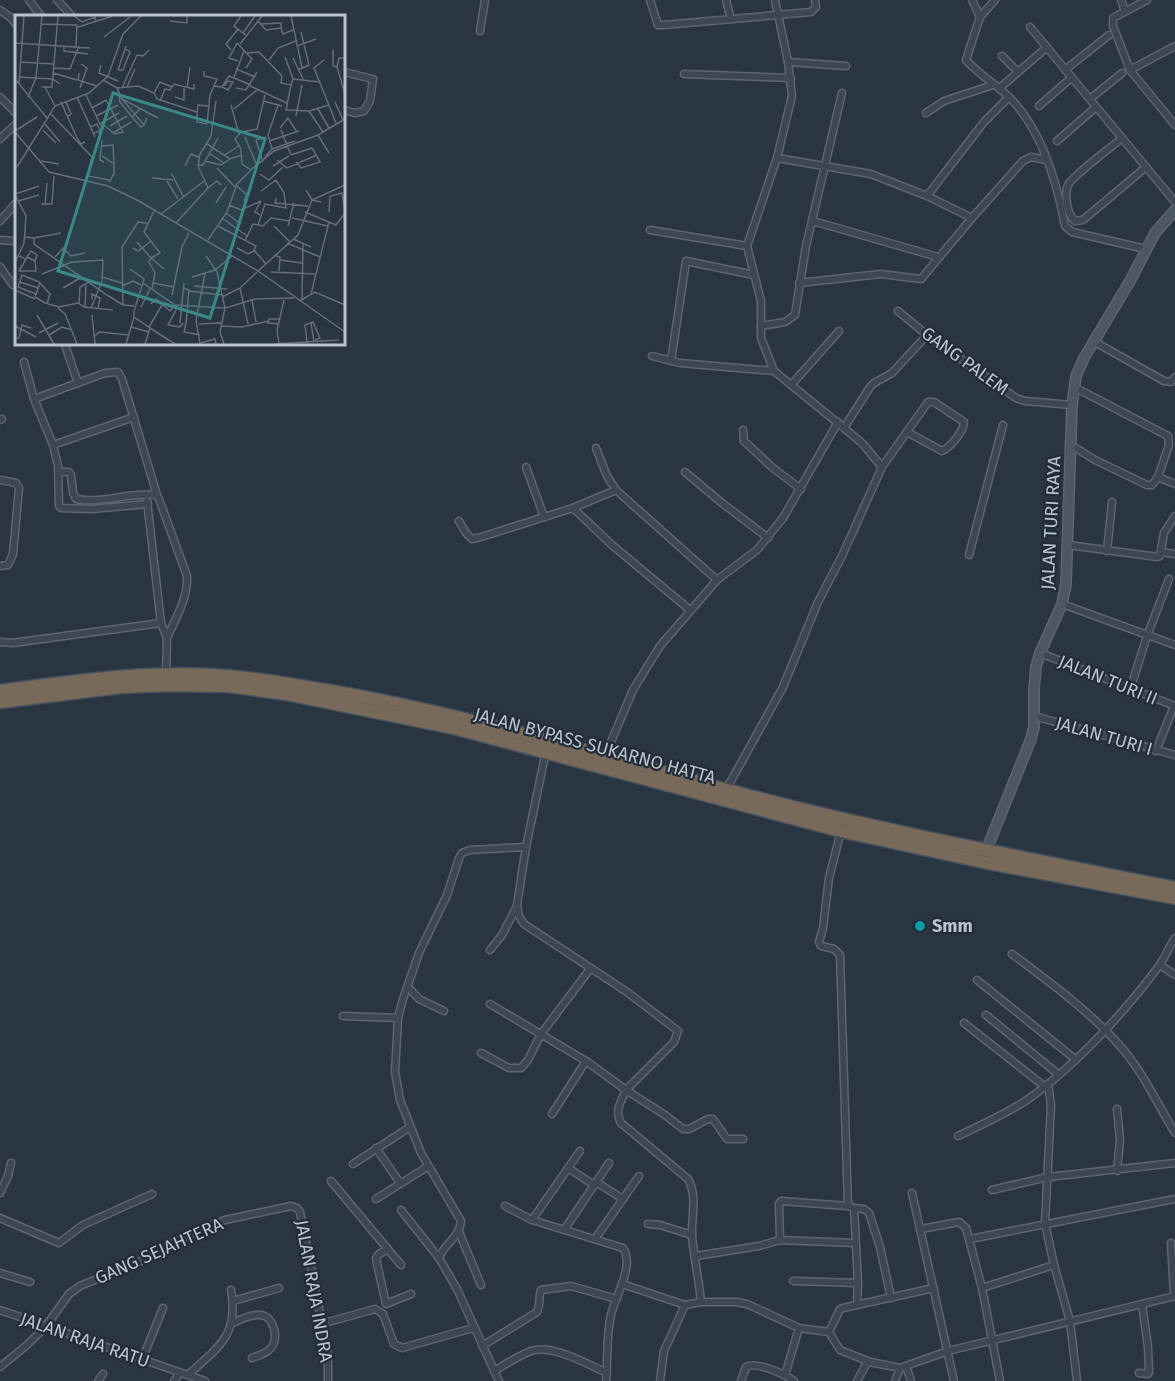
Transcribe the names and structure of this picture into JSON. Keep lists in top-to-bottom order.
{
  "streets": {
    "highway": ["JALAN BYPASS SUKARNO HATTA"],
    "street": [
      "GANG PALEM",
      "JALAN TURI RAYA",
      "JALAN TURI II",
      "JALAN TURI I",
      "GANG SEJAHTERA",
      "JALAN RAJA INDRA",
      "JALAN RAJA RATU"
    ]
  },
  "crossings": [
    ["GANG PALEM", "JALAN TURI RAYA"],
    ["JALAN TURI RAYA", "JALAN TURI II"],
    ["JALAN TURI RAYA", "JALAN TURI I"],
    ["JALAN TURI RAYA", "JALAN BYPASS SUKARNO HATTA"],
    ["GANG SEJAHTERA", "JALAN RAJA INDRA"],
    ["GANG SEJAHTERA", "JALAN RAJA RATU"]
  ],
  "places": ["Smm"]
}
